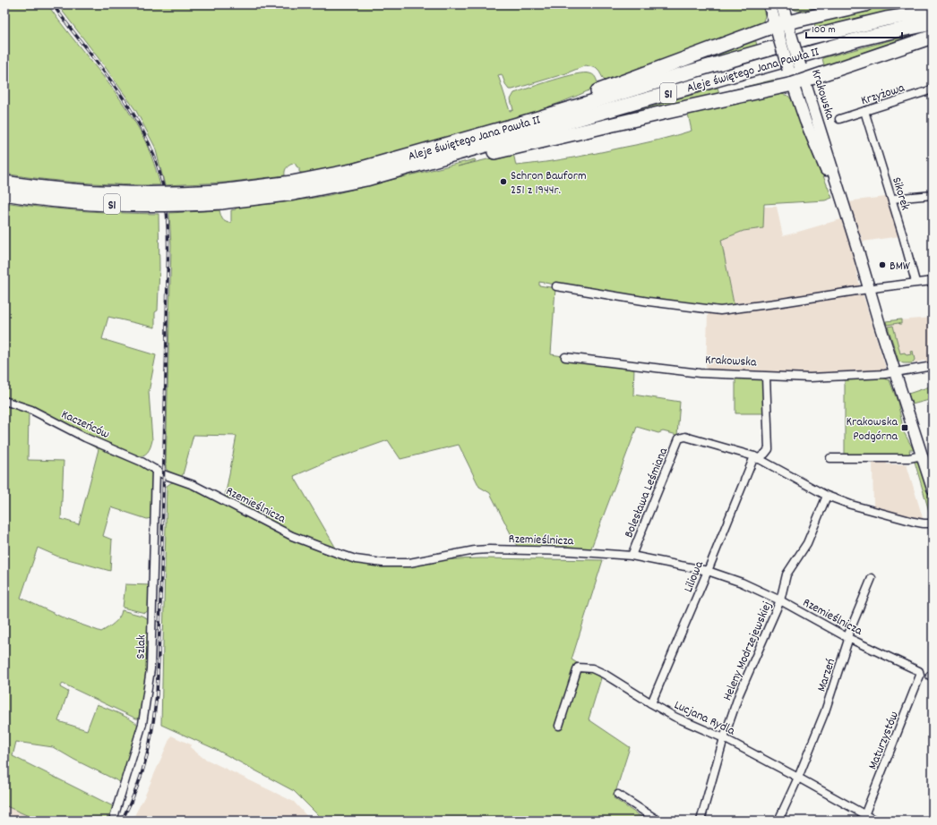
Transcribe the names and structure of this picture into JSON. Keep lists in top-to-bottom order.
{
  "streets": {
    "highway": ["Aleje świętego Jana Pawła II", "S1"],
    "main road": ["Krakowska"],
    "street": [
      "Krzyżowa",
      "Sikorek",
      "Kaczeńców",
      "Bolesława Leśmiana",
      "Rzemieślnicza",
      "Liliowa",
      "Szlak",
      "Heleny Modrzejewskiej",
      "Marzeń",
      "Lucjana Rydla",
      "Maturzystów"
    ]
  },
  "crossings": [
    ["Krzyżowa", "Sikorek"],
    ["Krakowska", "Liliowa"],
    ["Kaczeńców", "Rzemieślnicza"],
    ["Kaczeńców", "Szlak"],
    ["Bolesława Leśmiana", "Rzemieślnicza"],
    ["Bolesława Leśmiana", "Liliowa"],
    ["Rzemieślnicza", "Liliowa"],
    ["Rzemieślnicza", "Szlak"],
    ["Rzemieślnicza", "Heleny Modrzejewskiej"],
    ["Rzemieślnicza", "Marzeń"],
    ["Rzemieślnicza", "Maturzystów"],
    ["Liliowa", "Lucjana Rydla"],
    ["Heleny Modrzejewskiej", "Lucjana Rydla"],
    ["Marzeń", "Lucjana Rydla"],
    ["Lucjana Rydla", "Maturzystów"]
  ],
  "places": {
    "other": ["Schron Bauform 251 z 1944r.", "BMW"],
    "transit": ["Krakowska Podgórna"]
  },
  "scale_bar": "100 m"
}
